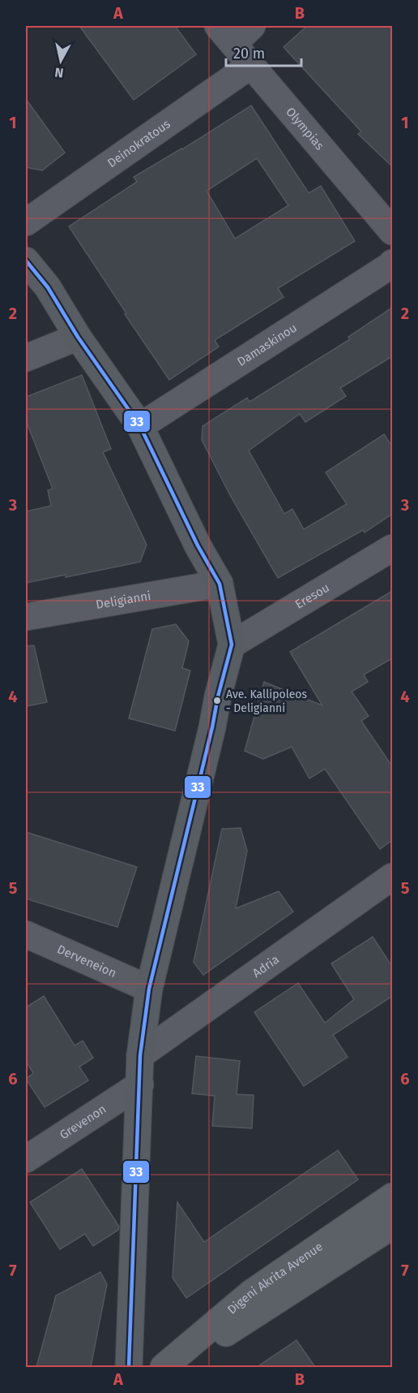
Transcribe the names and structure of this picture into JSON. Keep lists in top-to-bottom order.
{
  "streets": {
    "main road": ["Digeni Akrita Avenue"],
    "street": [
      "Olympias",
      "Deinokratous",
      "Damaskinou",
      "Eresou",
      "Deligianni",
      "Derveneion",
      "Adria",
      "Grevenon"
    ]
  },
  "crossings": [
    ["Olympias", "Deinokratous"]
  ],
  "places": ["Ave. Kallipoleos - Deligianni"],
  "lines": ["transit line 33"],
  "scale_bar": "20 m",
  "north": "bottom",
  "grid": {
    "columns": ["A", "B"],
    "rows": [
      "1",
      "2",
      "3",
      "4",
      "5",
      "6",
      "7"
    ]
  }
}
